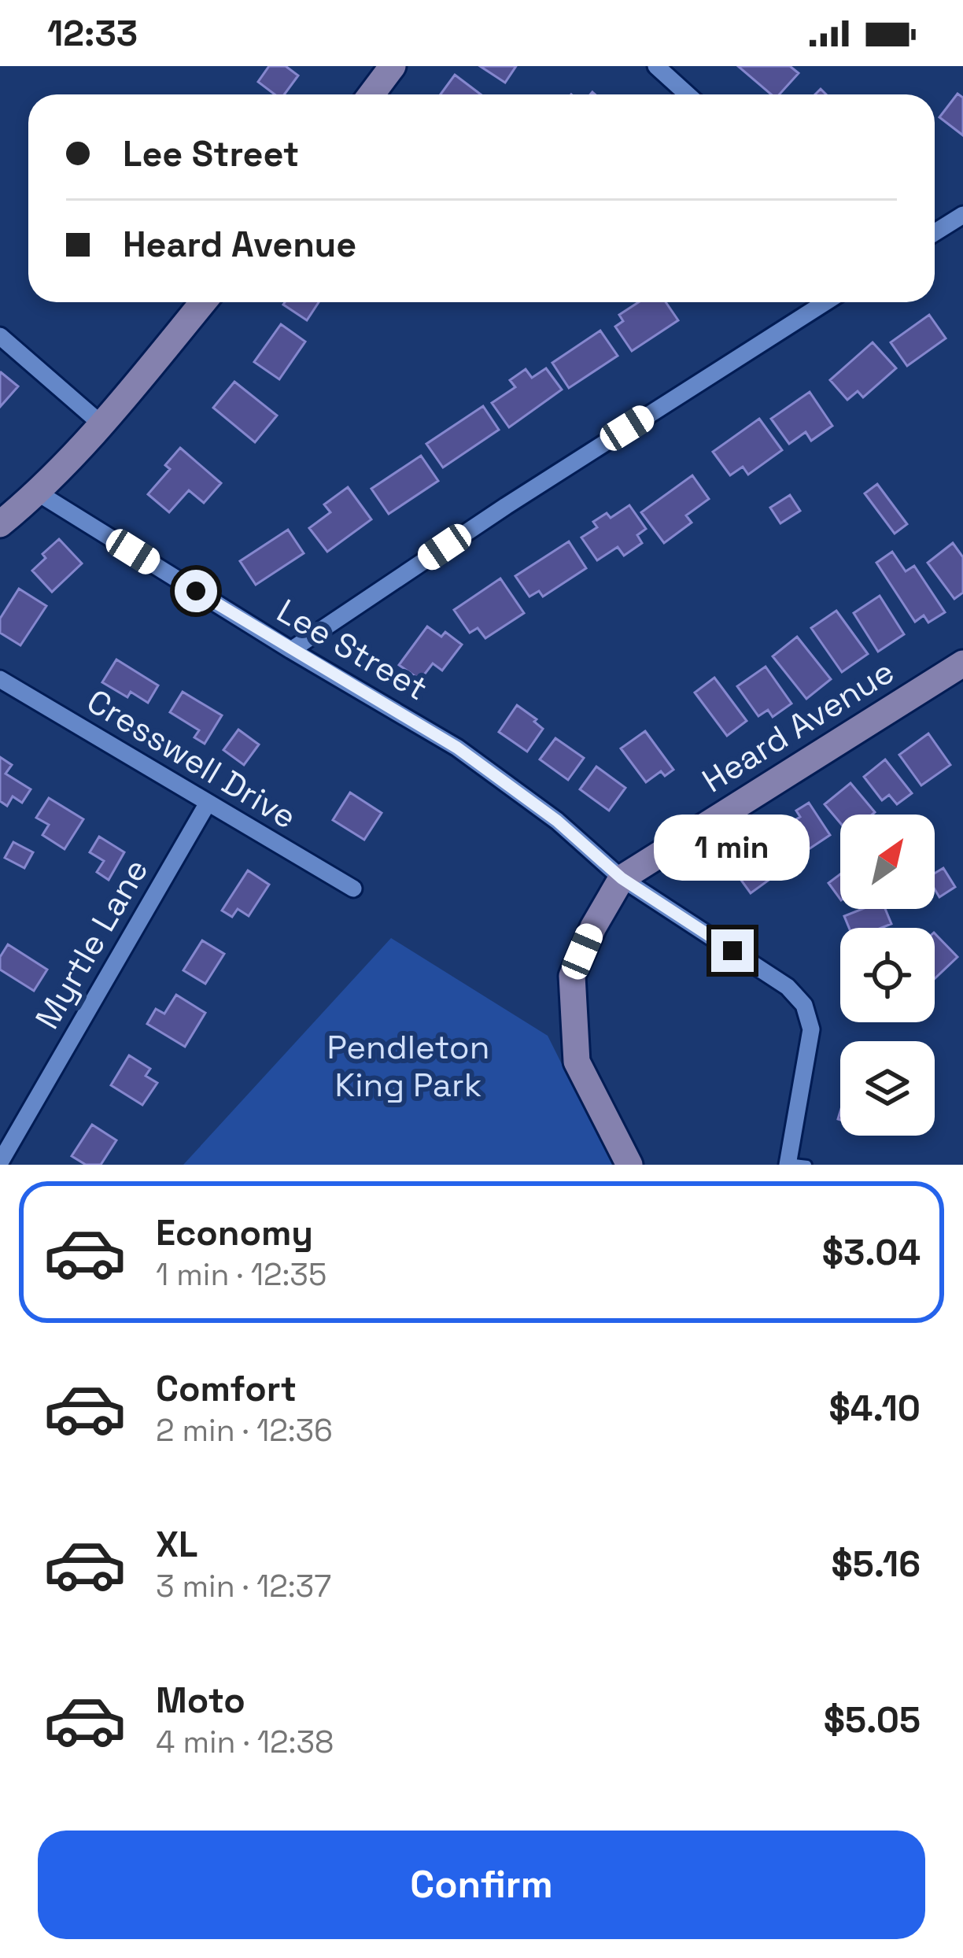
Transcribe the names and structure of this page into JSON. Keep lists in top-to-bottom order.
{
  "streets": {
    "street": [
      "Lee Street",
      "Heard Avenue",
      "Cresswell Drive",
      "Myrtle Lane"
    ]
  },
  "crossings": [
    ["Lee Street", "Heard Avenue"],
    ["Cresswell Drive", "Myrtle Lane"]
  ],
  "parks": ["Pendleton King Park"],
  "north": "top right",
  "page": {
    "status": "12:33",
    "banner": ["Lee Street", "Heard Avenue"],
    "bubble": "1 min",
    "list": [
      {
        "name": "Economy",
        "note": "1 min · 12:35",
        "value": "$3.04"
      },
      {
        "name": "Comfort",
        "note": "2 min · 12:36",
        "value": "$4.10"
      },
      {
        "name": "XL",
        "note": "3 min · 12:37",
        "value": "$5.16"
      },
      {
        "name": "Moto",
        "note": "4 min · 12:38",
        "value": "$5.05"
      }
    ],
    "buttons": "Confirm"
  }
}
